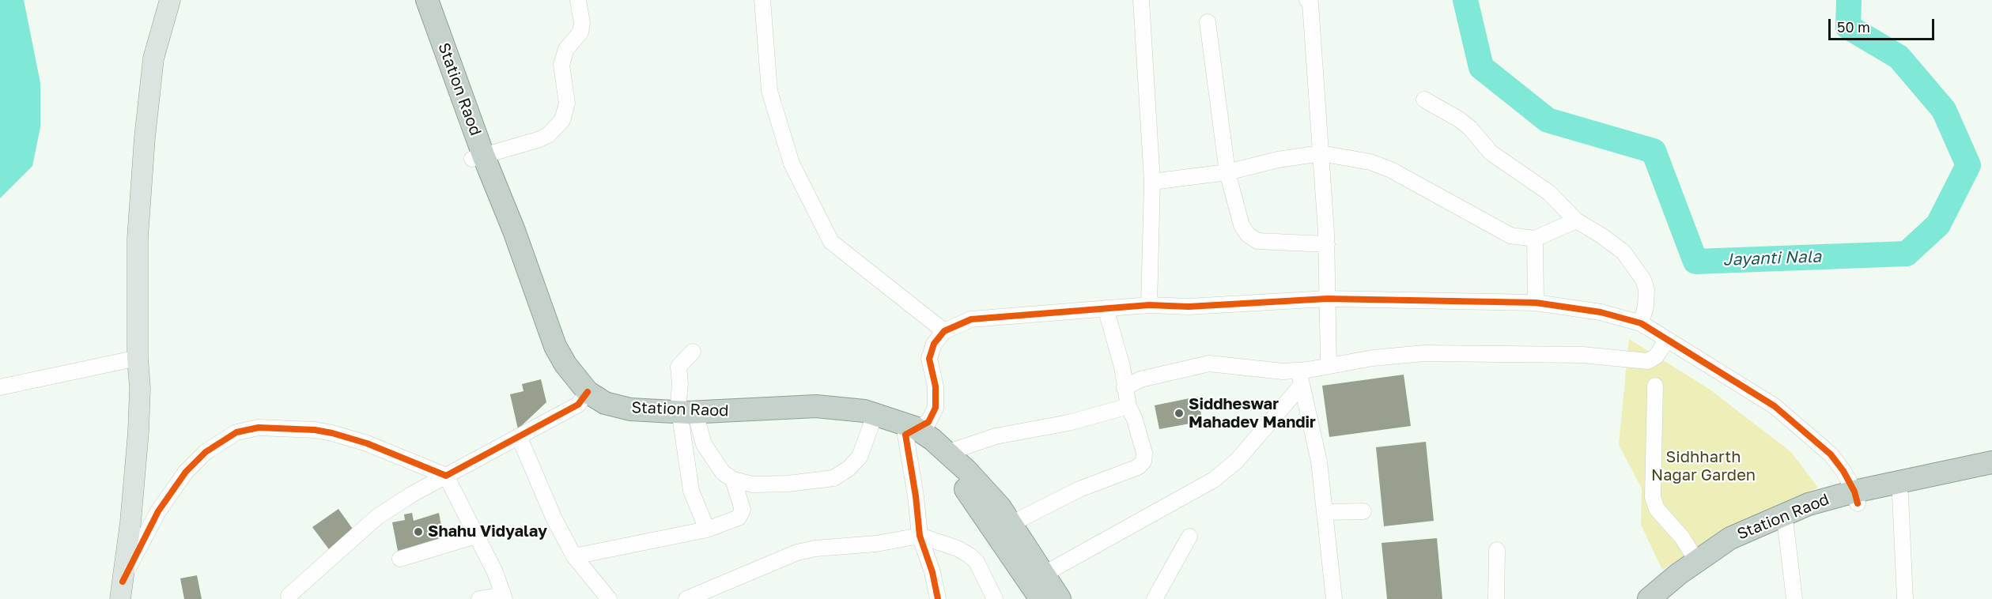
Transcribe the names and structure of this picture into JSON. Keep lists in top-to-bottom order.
{
  "streets": {
    "highway": ["Station Raod"]
  },
  "water": ["Jayanti Nala"],
  "parks": ["Sidhharth Nagar Garden"],
  "places": ["Siddheswar Mahadev Mandir", "Shahu Vidyalay"],
  "scale_bar": "50 m"
}
